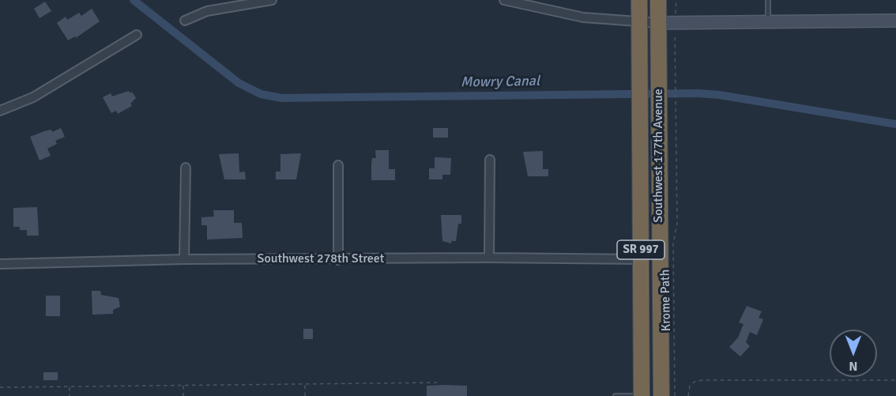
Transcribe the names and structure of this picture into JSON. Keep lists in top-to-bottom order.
{
  "streets": {
    "highway": ["Southwest 177th Avenue", "SR 997"],
    "street": ["Southwest 278th Street"],
    "path": ["Krome Path"]
  },
  "crossings": [
    ["Southwest 177th Avenue", "Southwest 278th Street"]
  ],
  "water": ["Mowry Canal"],
  "north": "bottom"
}
